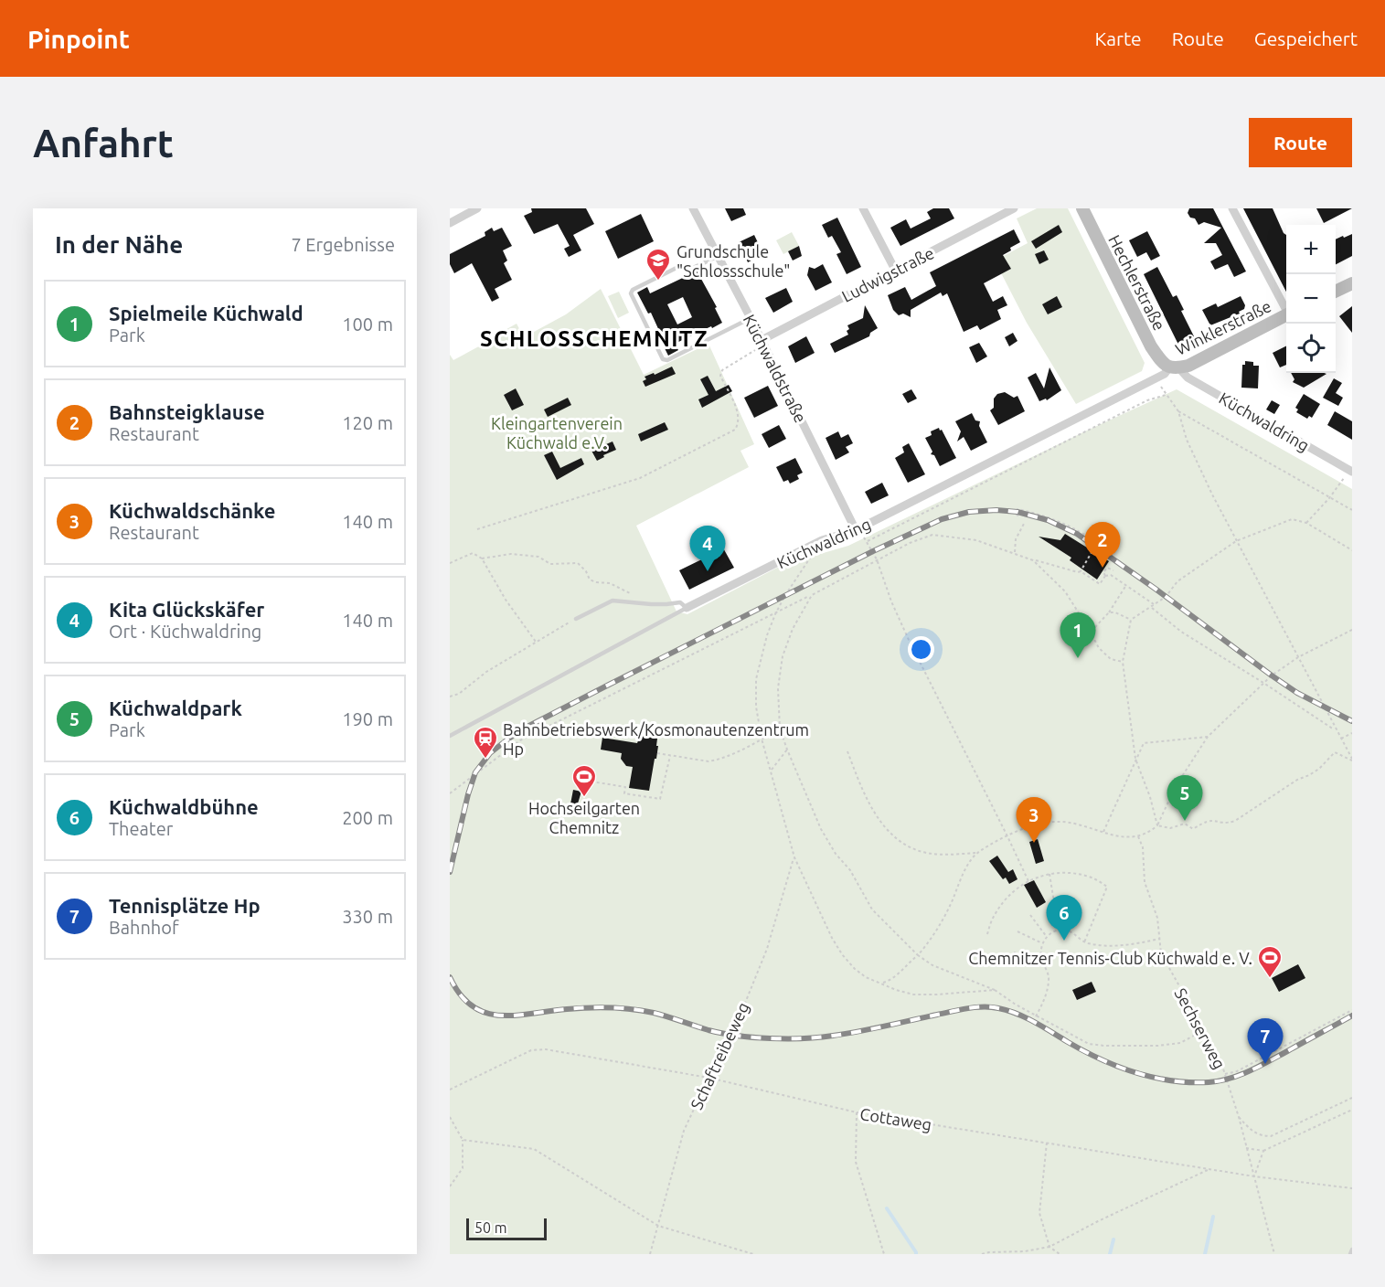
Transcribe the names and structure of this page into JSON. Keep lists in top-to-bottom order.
{
  "streets": {
    "main road": ["Hechlerstraße", "Winklerstraße"],
    "street": ["Ludwigstraße", "Küchwaldstraße", "Küchwaldring"],
    "path": ["Sechserweg", "Schaftreibeweg", "Cottaweg"]
  },
  "crossings": [
    ["Ludwigstraße", "Küchwaldstraße"],
    ["Hechlerstraße", "Winklerstraße"],
    ["Hechlerstraße", "Küchwaldring"],
    ["Winklerstraße", "Küchwaldring"],
    ["Küchwaldstraße", "Küchwaldring"],
    ["Sechserweg", "Cottaweg"],
    ["Schaftreibeweg", "Cottaweg"]
  ],
  "districts": ["SCHLOSSCHEMNITZ"],
  "parks": ["Kleingartenverein Küchwald e.V."],
  "places": {
    "school or university": ["Grundschule \"Schlossschule\""],
    "station": ["Bahnbetriebswerk/Kosmonautenzentrum Hp"],
    "sports": ["Hochseilgarten Chemnitz", "Chemnitzer Tennis-Club Küchwald e. V."]
  },
  "scale_bar": "50 m",
  "page": {
    "header": "Pinpoint",
    "nav": ["Karte", "Route", "Gespeichert"],
    "buttons": "Route",
    "title": "Anfahrt",
    "heading": ["In der Nähe", "7 Ergebnisse"],
    "map_buttons": ["+", "−"],
    "list": [
      {
        "mark": "1",
        "name": "Spielmeile Küchwald",
        "note": "Park",
        "value": "100 m"
      },
      {
        "mark": "2",
        "name": "Bahnsteigklause",
        "note": "Restaurant",
        "value": "120 m"
      },
      {
        "mark": "3",
        "name": "Küchwaldschänke",
        "note": "Restaurant",
        "value": "140 m"
      },
      {
        "mark": "4",
        "name": "Kita Glückskäfer",
        "note": "Ort · Küchwaldring",
        "value": "140 m"
      },
      {
        "mark": "5",
        "name": "Küchwaldpark",
        "note": "Park",
        "value": "190 m"
      },
      {
        "mark": "6",
        "name": "Küchwaldbühne",
        "note": "Theater",
        "value": "200 m"
      },
      {
        "mark": "7",
        "name": "Tennisplätze Hp",
        "note": "Bahnhof",
        "value": "330 m"
      }
    ],
    "pins": [
      "2",
      "4",
      "1",
      "5",
      "3",
      "6",
      "7"
    ],
    "scale": "50 m"
  }
}
